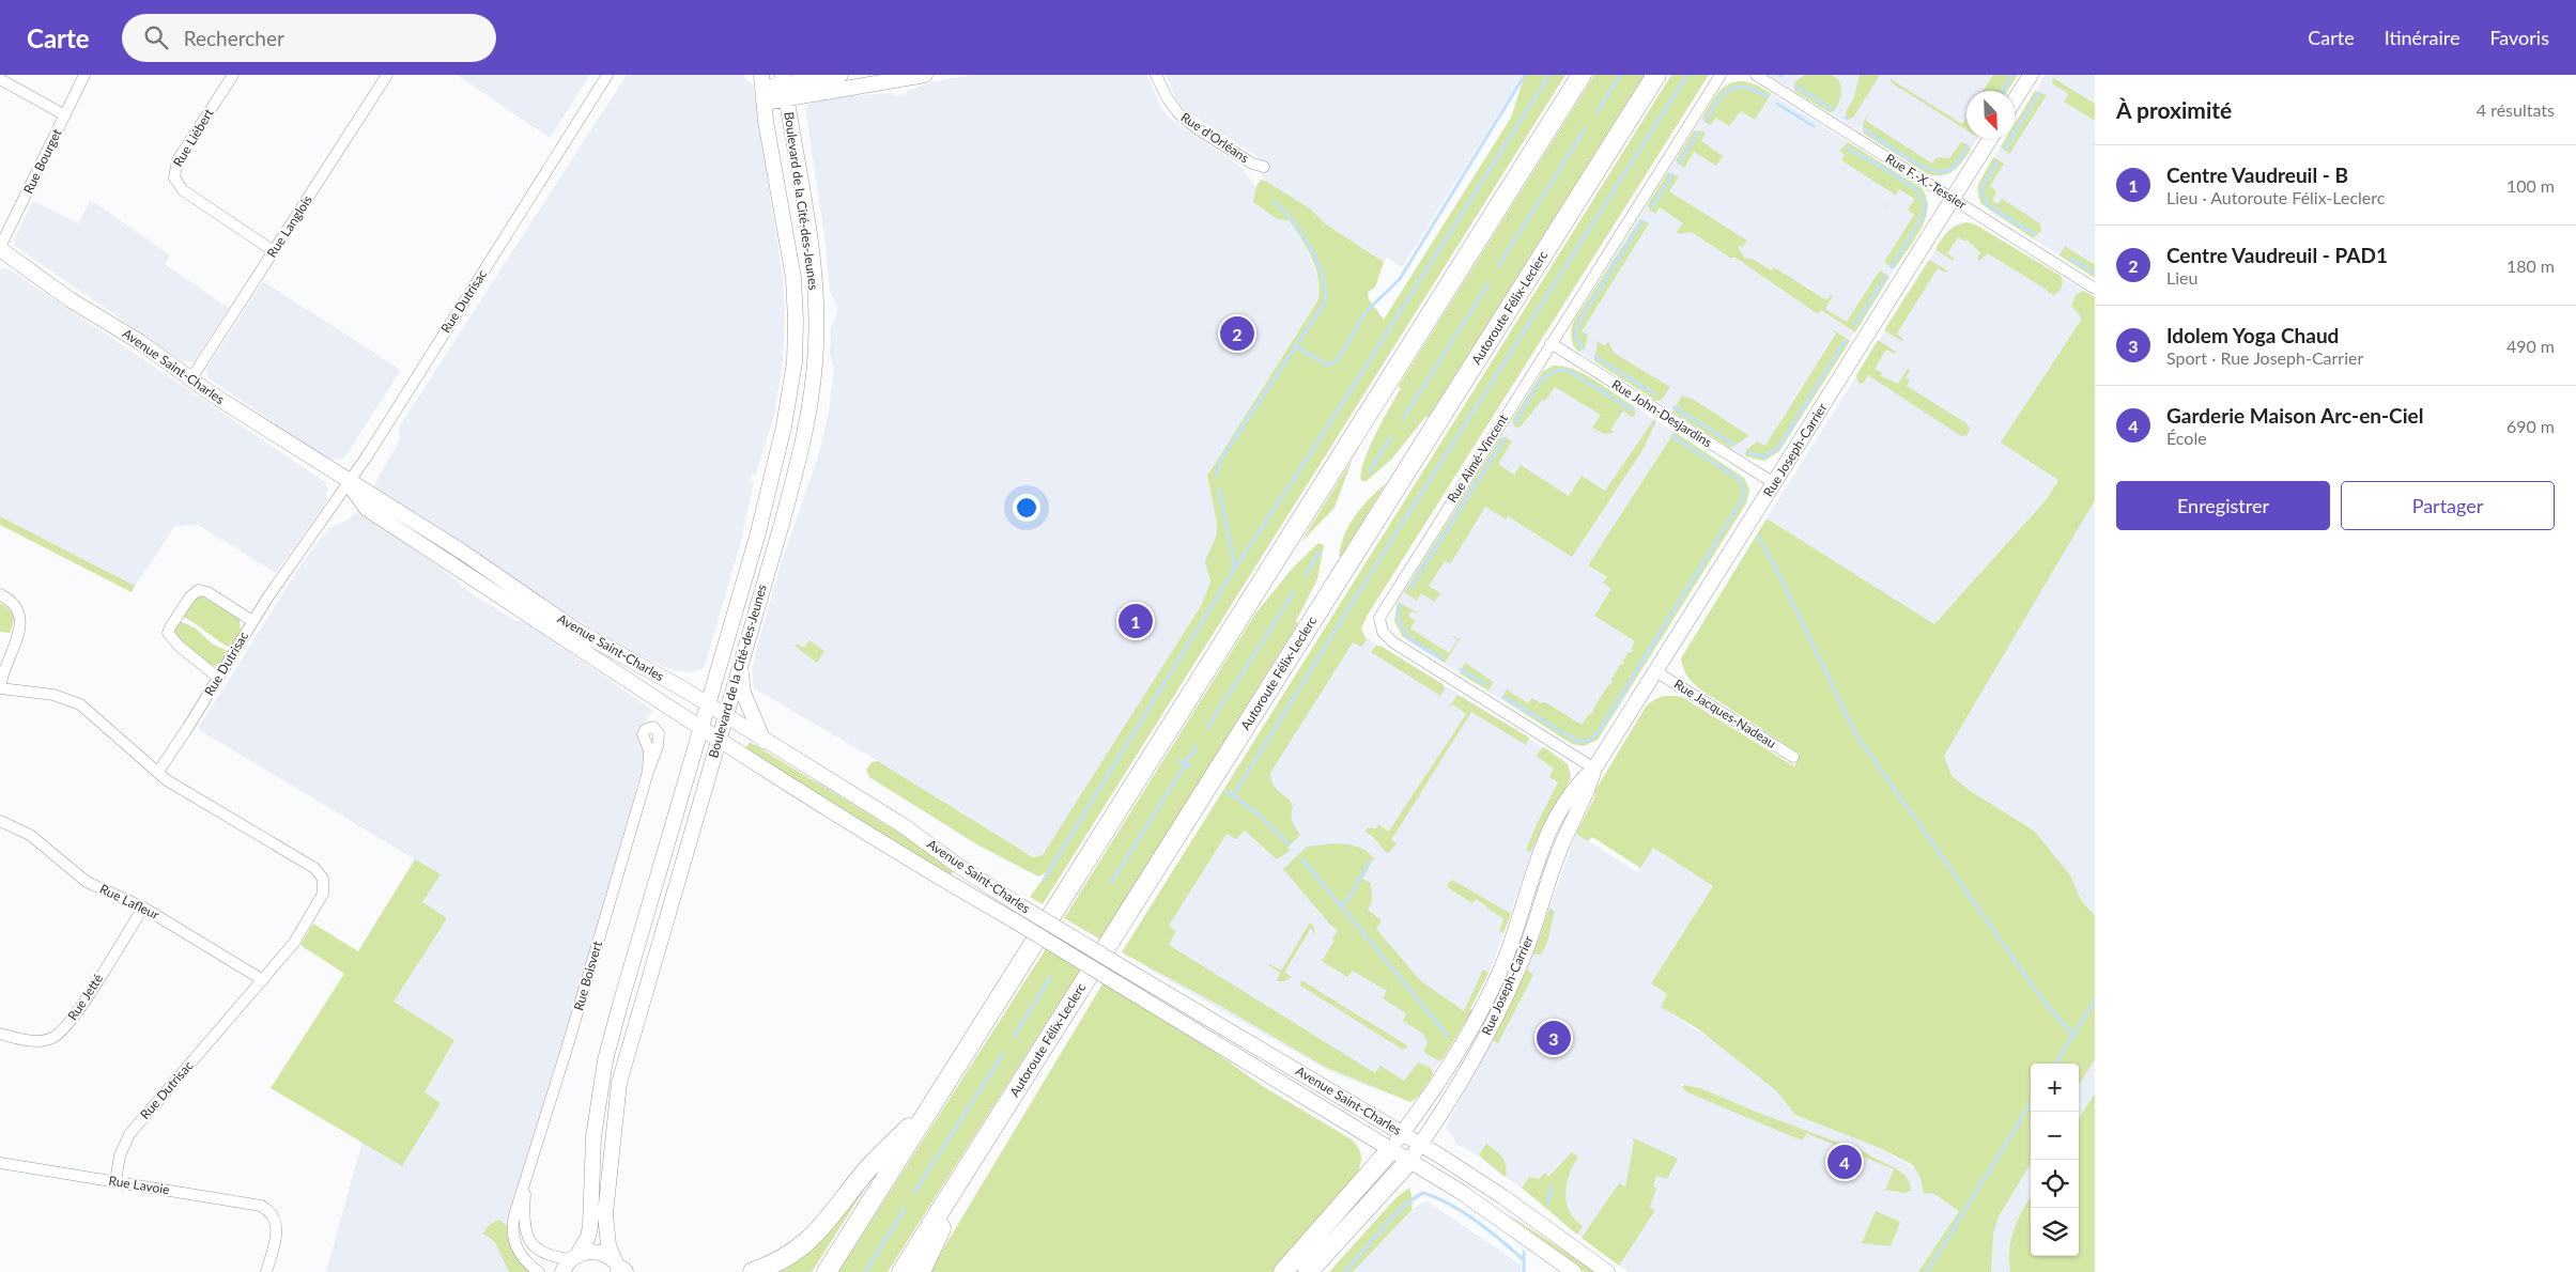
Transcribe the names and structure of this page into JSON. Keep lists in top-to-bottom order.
{
  "streets": {
    "highway": ["Autoroute Félix-Leclerc"],
    "main road": ["Boulevard de la Cité-des-Jeunes", "Avenue Saint-Charles", "Rue Joseph-Carrier"],
    "street": [
      "Rue Liébert",
      "Rue d'Orléans",
      "Rue Bourget",
      "Rue F.-X.-Tessier",
      "Rue Langlois",
      "Rue Dutrisac",
      "Rue John-Desjardins",
      "Rue Aimé-Vincent",
      "Rue Jacques-Nadeau",
      "Rue Lafleur",
      "Rue Boisvert",
      "Rue Jetté",
      "Rue Lavoie"
    ]
  },
  "crossings": [
    ["Rue Liébert", "Rue Langlois"],
    ["Rue Bourget", "Avenue Saint-Charles"],
    ["Rue F.-X.-Tessier", "Rue Joseph-Carrier"],
    ["Boulevard de la Cité-des-Jeunes", "Avenue Saint-Charles"],
    ["Boulevard de la Cité-des-Jeunes", "Rue Boisvert"],
    ["Rue Langlois", "Avenue Saint-Charles"],
    ["Rue Dutrisac", "Avenue Saint-Charles"],
    ["Rue Dutrisac", "Rue Lafleur"],
    ["Rue Dutrisac", "Rue Lavoie"],
    ["Avenue Saint-Charles", "Rue Joseph-Carrier"],
    ["Rue John-Desjardins", "Rue Joseph-Carrier"],
    ["Rue John-Desjardins", "Rue Aimé-Vincent"],
    ["Rue Joseph-Carrier", "Rue Aimé-Vincent"],
    ["Rue Joseph-Carrier", "Rue Jacques-Nadeau"],
    ["Rue Lafleur", "Rue Jetté"]
  ],
  "north": "bottom right",
  "page": {
    "header": "Carte",
    "search": "Rechercher",
    "nav": ["Carte", "Itinéraire", "Favoris"],
    "heading": ["À proximité", "4 résultats"],
    "list": [
      {
        "mark": "1",
        "name": "Centre Vaudreuil - B",
        "note": "Lieu · Autoroute Félix-Leclerc",
        "value": "100 m"
      },
      {
        "mark": "2",
        "name": "Centre Vaudreuil - PAD1",
        "note": "Lieu",
        "value": "180 m"
      },
      {
        "mark": "3",
        "name": "Idolem Yoga Chaud",
        "note": "Sport · Rue Joseph-Carrier",
        "value": "490 m"
      },
      {
        "mark": "4",
        "name": "Garderie Maison Arc-en-Ciel",
        "note": "École",
        "value": "690 m"
      }
    ],
    "pins": [
      "2",
      "1",
      "3",
      "4"
    ],
    "buttons": ["Enregistrer", "Partager"],
    "map_buttons": ["+", "−"]
  }
}
